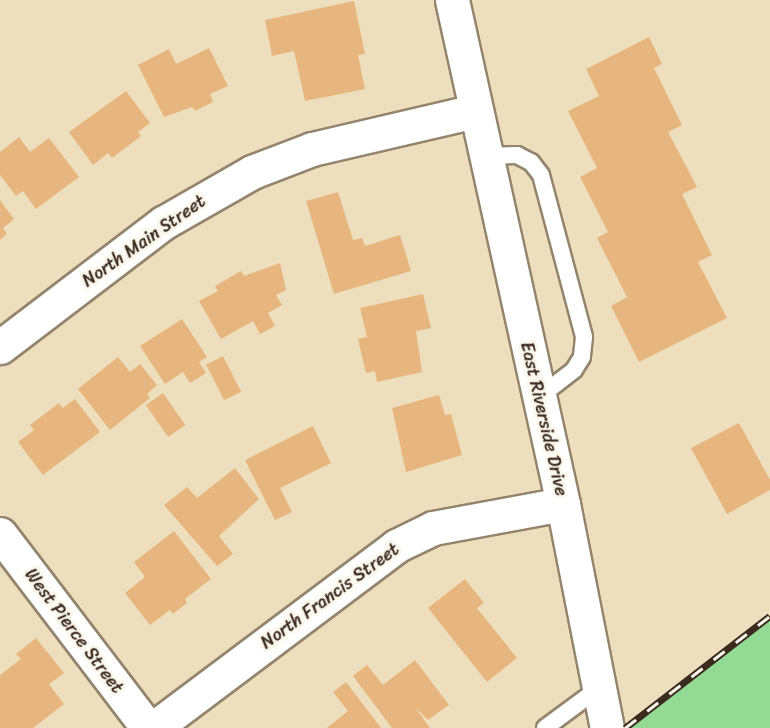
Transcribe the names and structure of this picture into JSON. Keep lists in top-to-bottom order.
{
  "streets": {
    "street": [
      "North Main Street",
      "East Riverside Drive",
      "North Francis Street",
      "West Pierce Street"
    ]
  },
  "crossings": [
    ["North Main Street", "East Riverside Drive"],
    ["East Riverside Drive", "North Francis Street"]
  ]
}
